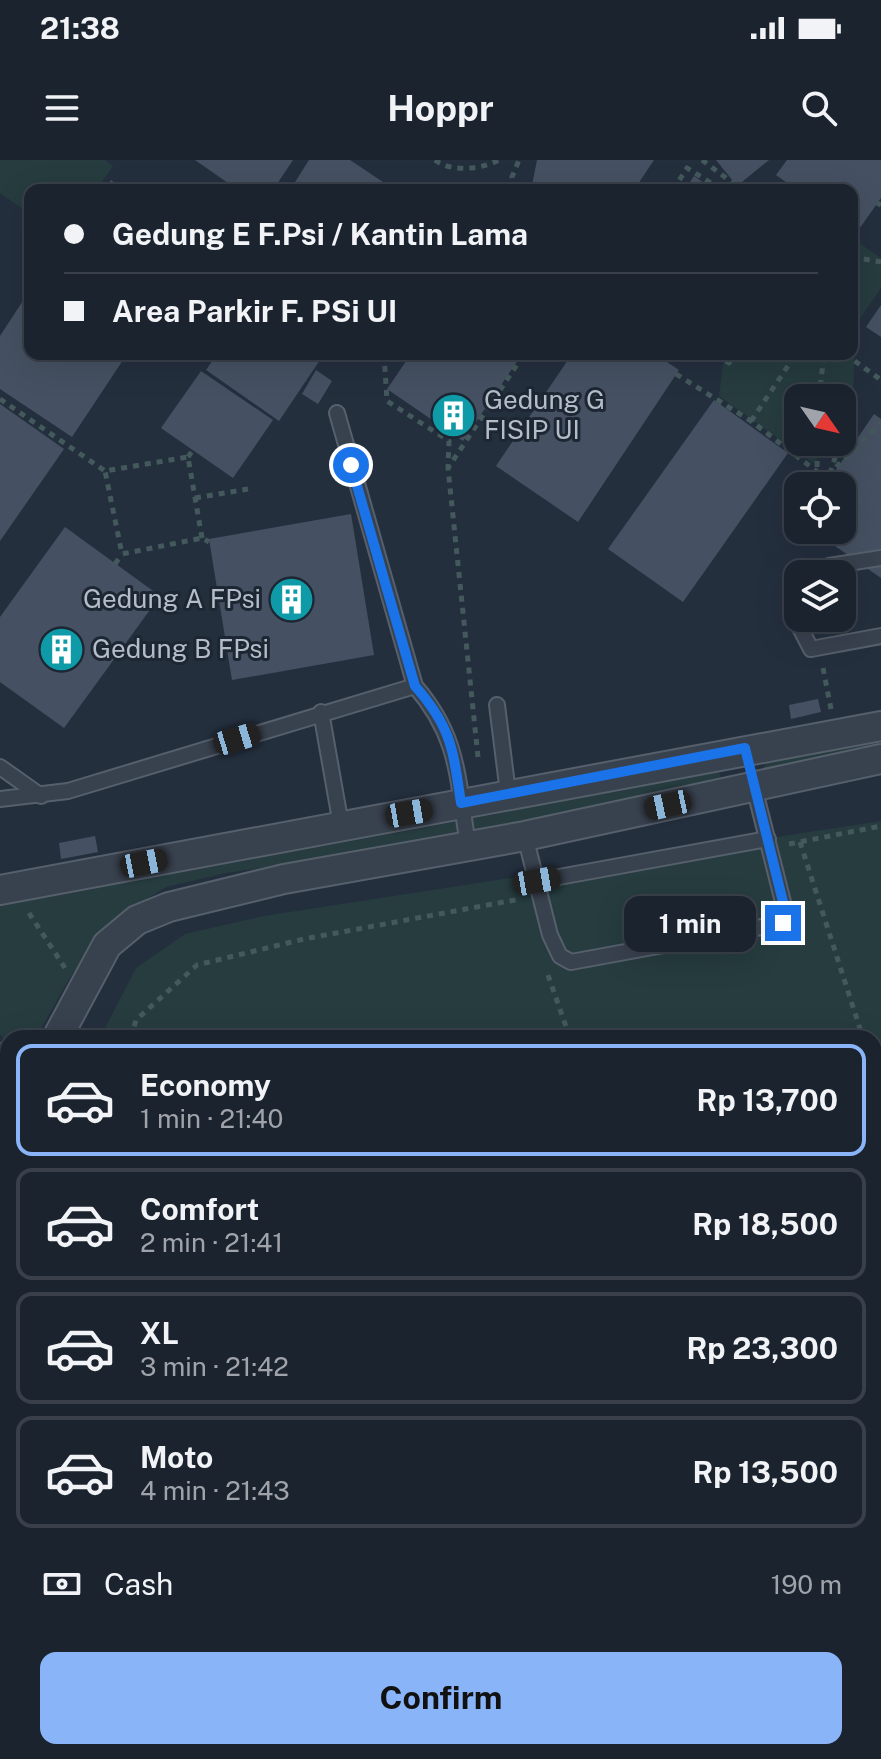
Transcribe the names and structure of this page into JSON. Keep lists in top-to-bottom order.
{
  "places": {
    "building": ["Gedung G FISIP UI", "Gedung A FPsi", "Gedung B FPsi"]
  },
  "north": "bottom right",
  "page": {
    "status": "21:38",
    "header": "Hoppr",
    "banner": ["Gedung E F.Psi / Kantin Lama", "Area Parkir F. PSi UI"],
    "bubble": "1 min",
    "list": [
      {
        "name": "Economy",
        "note": "1 min · 21:40",
        "value": "Rp 13,700"
      },
      {
        "name": "Comfort",
        "note": "2 min · 21:41",
        "value": "Rp 18,500"
      },
      {
        "name": "XL",
        "note": "3 min · 21:42",
        "value": "Rp 23,300"
      },
      {
        "name": "Moto",
        "note": "4 min · 21:43",
        "value": "Rp 13,500"
      }
    ],
    "pay": ["Cash", "190 m"],
    "buttons": "Confirm"
  }
}
